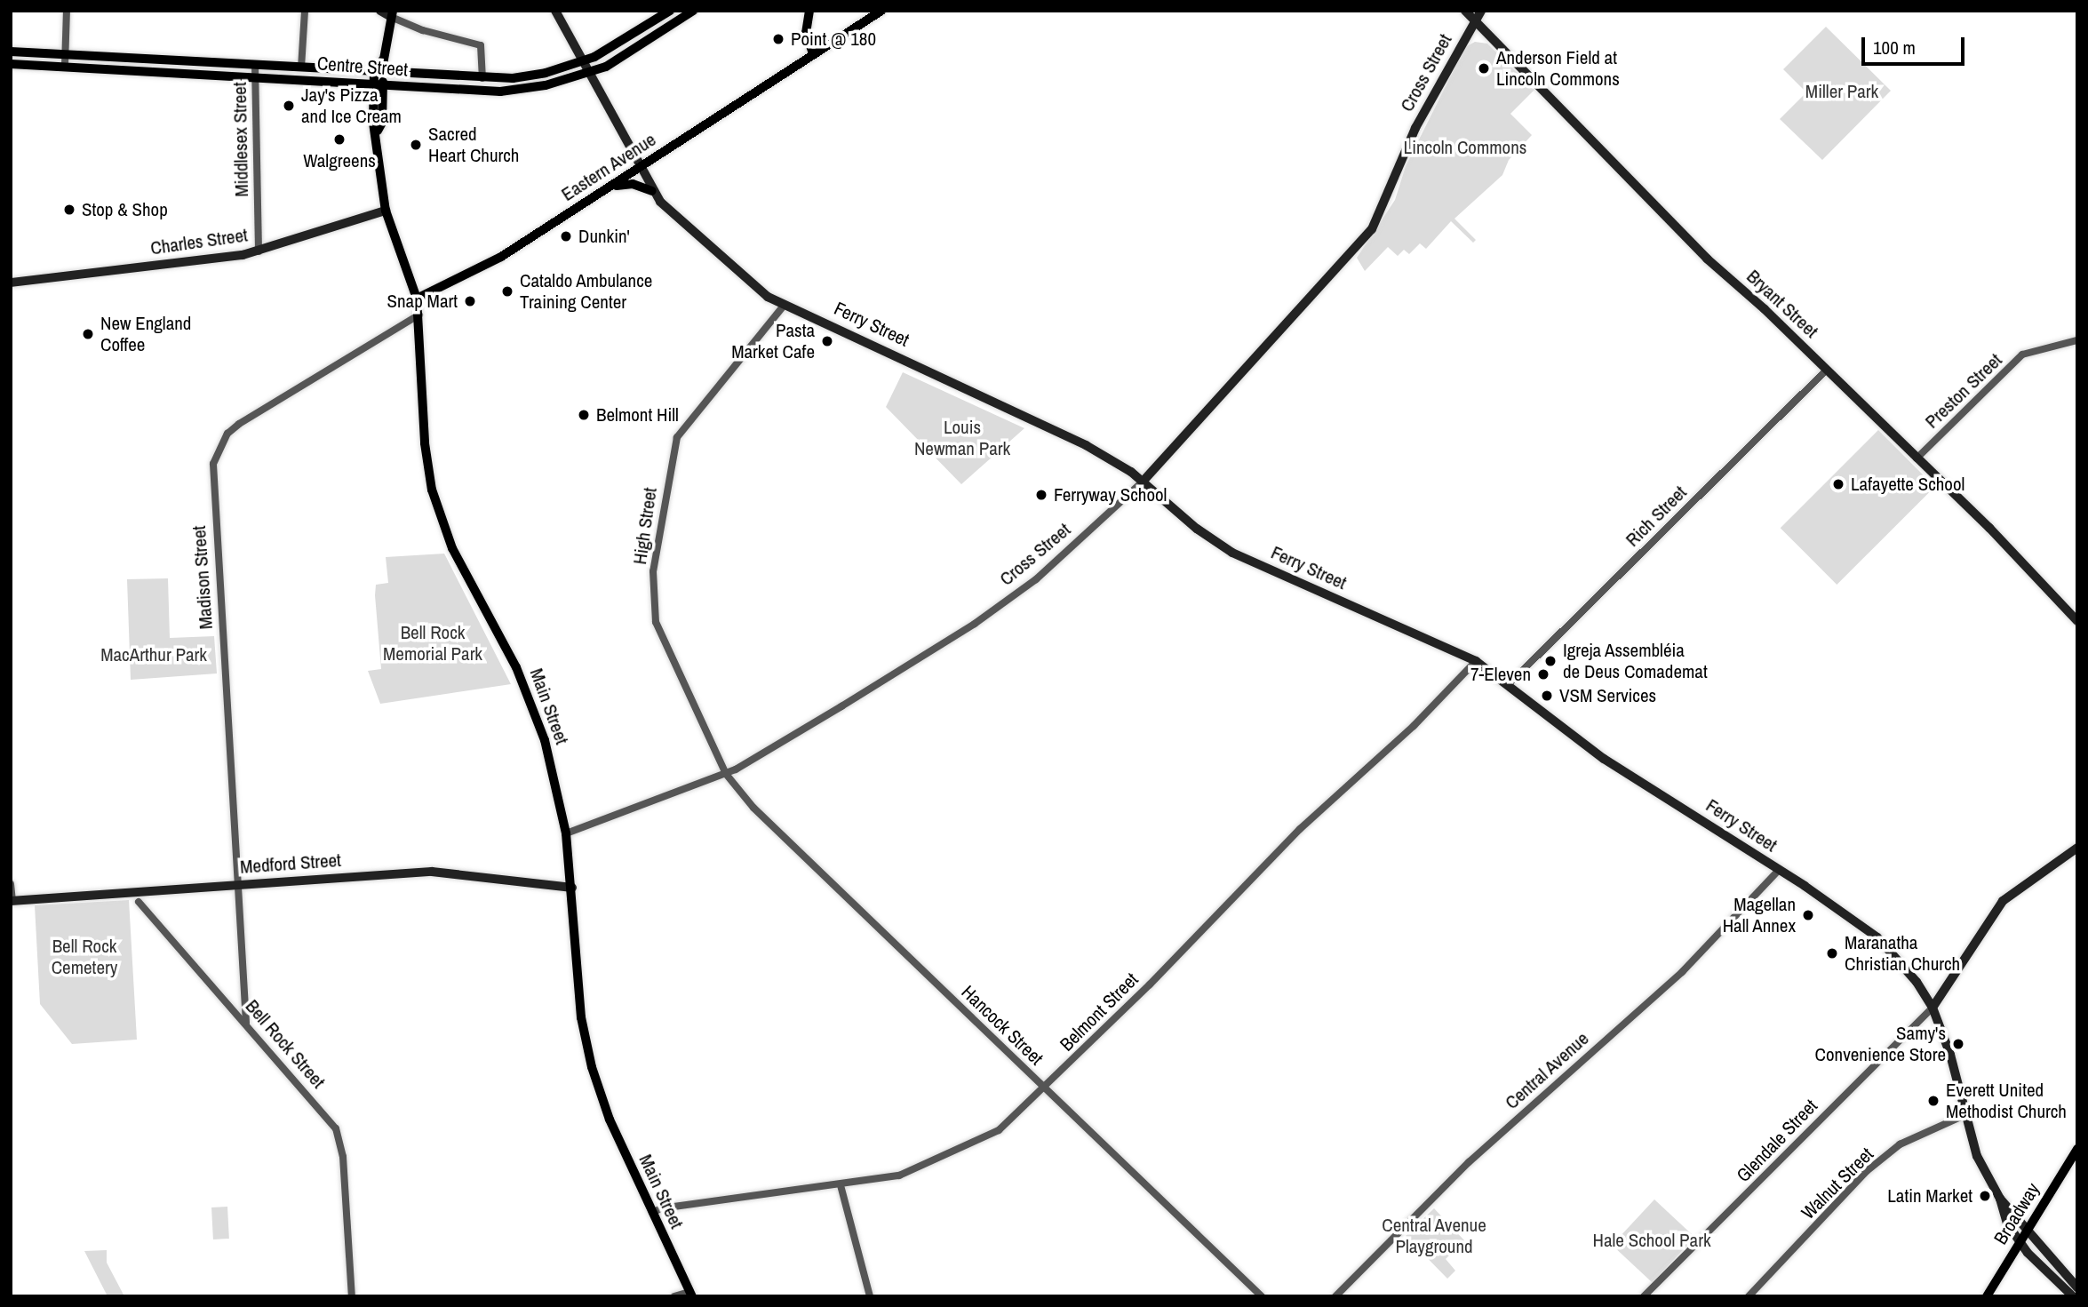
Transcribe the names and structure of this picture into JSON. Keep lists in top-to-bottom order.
{
  "streets": {
    "main road": [
      "Centre Street",
      "Cross Street",
      "Eastern Avenue",
      "Charles Street",
      "Bryant Street",
      "Ferry Street",
      "Main Street",
      "Medford Street",
      "Broadway"
    ],
    "street": [
      "Middlesex Street",
      "Preston Street",
      "Rich Street",
      "High Street",
      "Madison Street",
      "Belmont Street",
      "Hancock Street",
      "Bell Rock Street",
      "Central Avenue",
      "Glendale Street",
      "Walnut Street"
    ]
  },
  "crossings": [
    ["Centre Street", "Middlesex Street"],
    ["Centre Street", "Ferry Street"],
    ["Centre Street", "Main Street"],
    ["Cross Street", "Bryant Street"],
    ["Cross Street", "Ferry Street"],
    ["Cross Street", "High Street"],
    ["Cross Street", "Main Street"],
    ["Cross Street", "Hancock Street"],
    ["Middlesex Street", "Charles Street"],
    ["Eastern Avenue", "Ferry Street"],
    ["Eastern Avenue", "Main Street"],
    ["Charles Street", "Main Street"],
    ["Bryant Street", "Preston Street"],
    ["Bryant Street", "Rich Street"],
    ["Ferry Street", "Rich Street"],
    ["Ferry Street", "High Street"],
    ["Ferry Street", "Belmont Street"],
    ["Ferry Street", "Central Avenue"],
    ["Ferry Street", "Glendale Street"],
    ["Ferry Street", "Walnut Street"],
    ["Ferry Street", "Broadway"],
    ["High Street", "Hancock Street"],
    ["Madison Street", "Main Street"],
    ["Madison Street", "Medford Street"],
    ["Madison Street", "Bell Rock Street"],
    ["Main Street", "Medford Street"],
    ["Main Street", "Belmont Street"],
    ["Belmont Street", "Hancock Street"]
  ],
  "parks": [
    "Miller Park",
    "Lincoln Commons",
    "Louis Newman Park",
    "Bell Rock Memorial Park",
    "MacArthur Park",
    "Bell Rock Cemetery",
    "Central Avenue Playground",
    "Hale School Park"
  ],
  "places": [
    "Point @ 180",
    "Anderson Field at Lincoln Commons",
    "Jay's Pizza and Ice Cream",
    "Walgreens",
    "Sacred Heart Church",
    "Stop & Shop",
    "Dunkin'",
    "Cataldo Ambulance Training Center",
    "Snap Mart",
    "New England Coffee",
    "Pasta Market Cafe",
    "Belmont Hill",
    "Lafayette School",
    "Ferryway School",
    "Igreja Assembléia de Deus Comademat",
    "7-Eleven",
    "VSM Services",
    "Magellan Hall Annex",
    "Maranatha Christian Church",
    "Samy's Convenience Store",
    "Everett United Methodist Church",
    "Latin Market"
  ],
  "scale_bar": "100 m"
}
